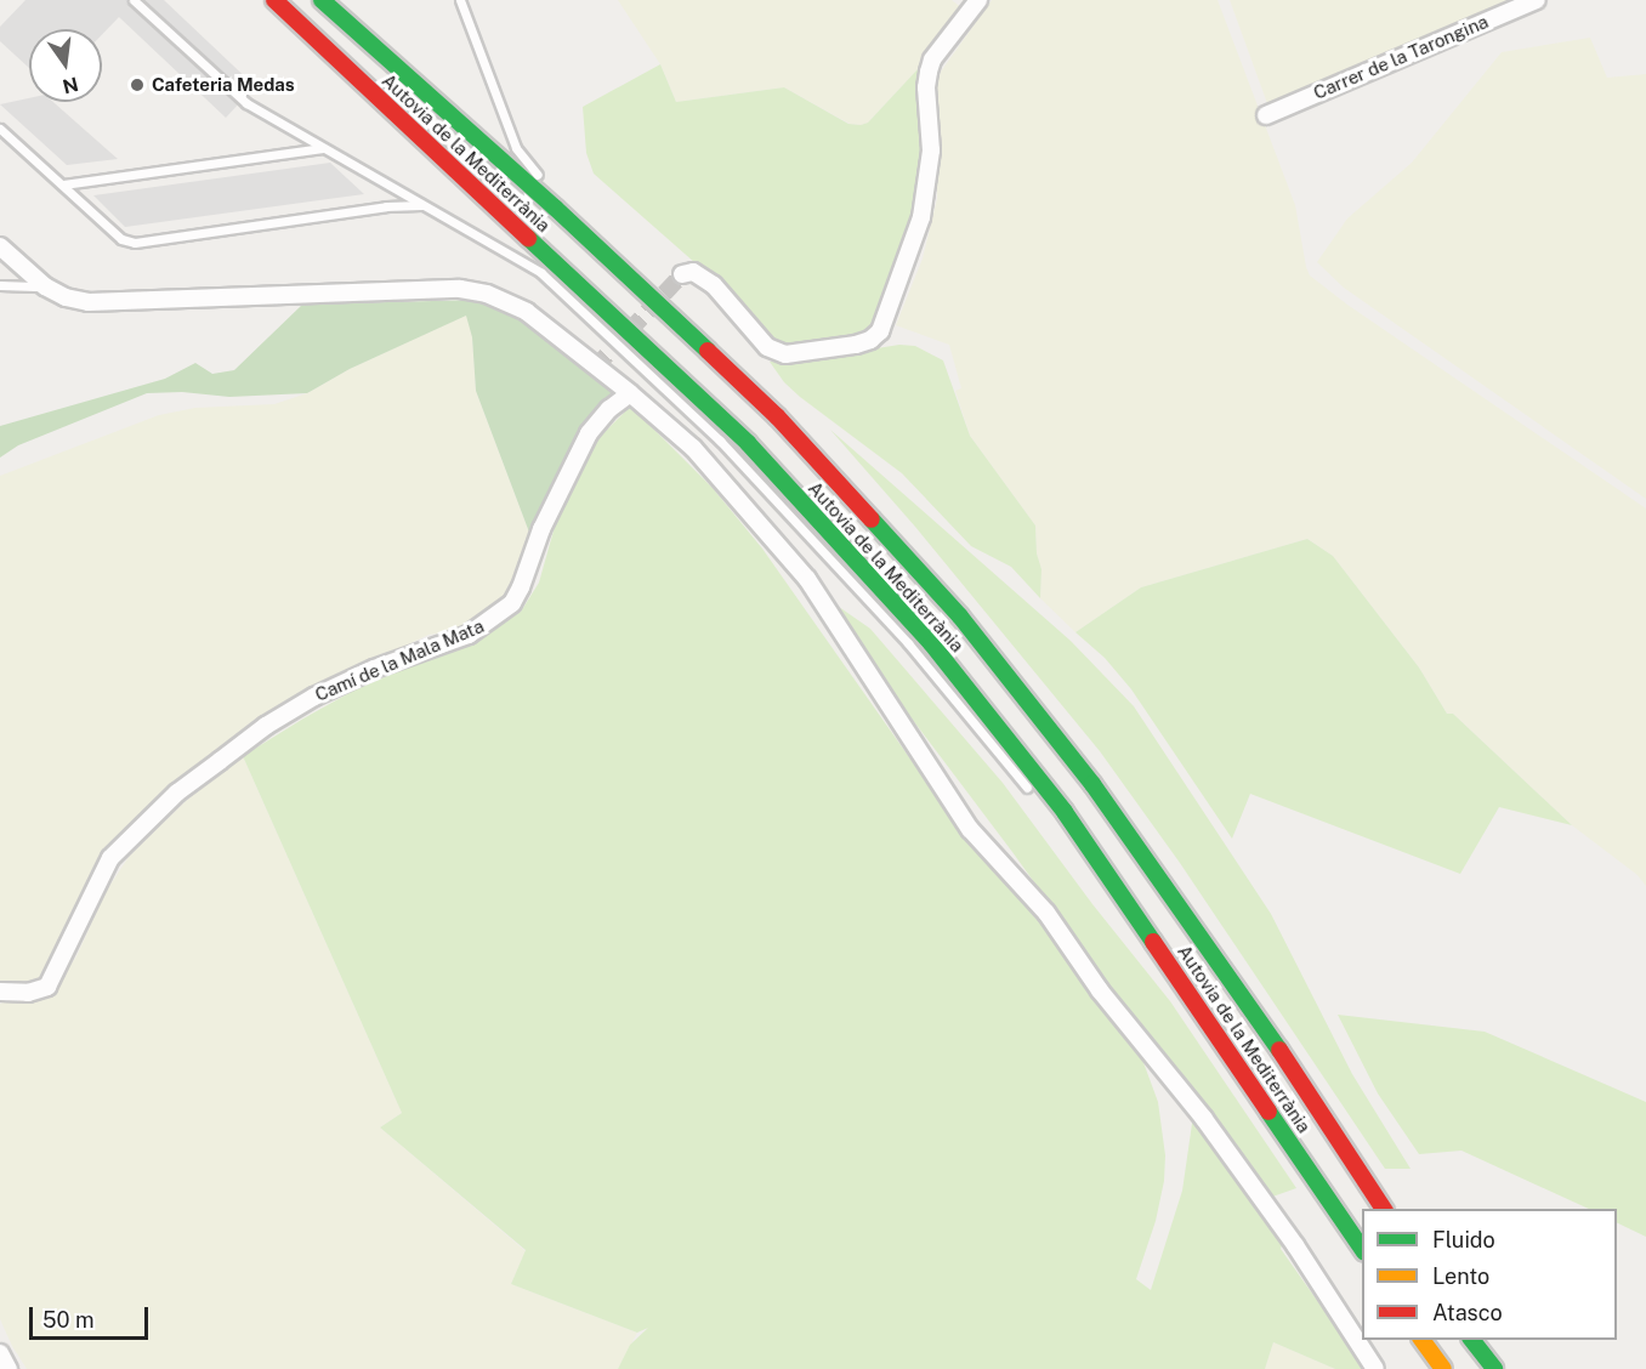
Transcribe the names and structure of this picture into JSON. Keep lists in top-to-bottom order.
{
  "streets": {
    "highway": ["Autovia de la Mediterrània"],
    "street": ["Carrer de la Tarongina", "Camí de la Mala Mata"]
  },
  "places": ["Cafeteria Medas"],
  "legend": ["Fluido", "Lento", "Atasco"],
  "scale_bar": "50 m",
  "north": "bottom"
}
